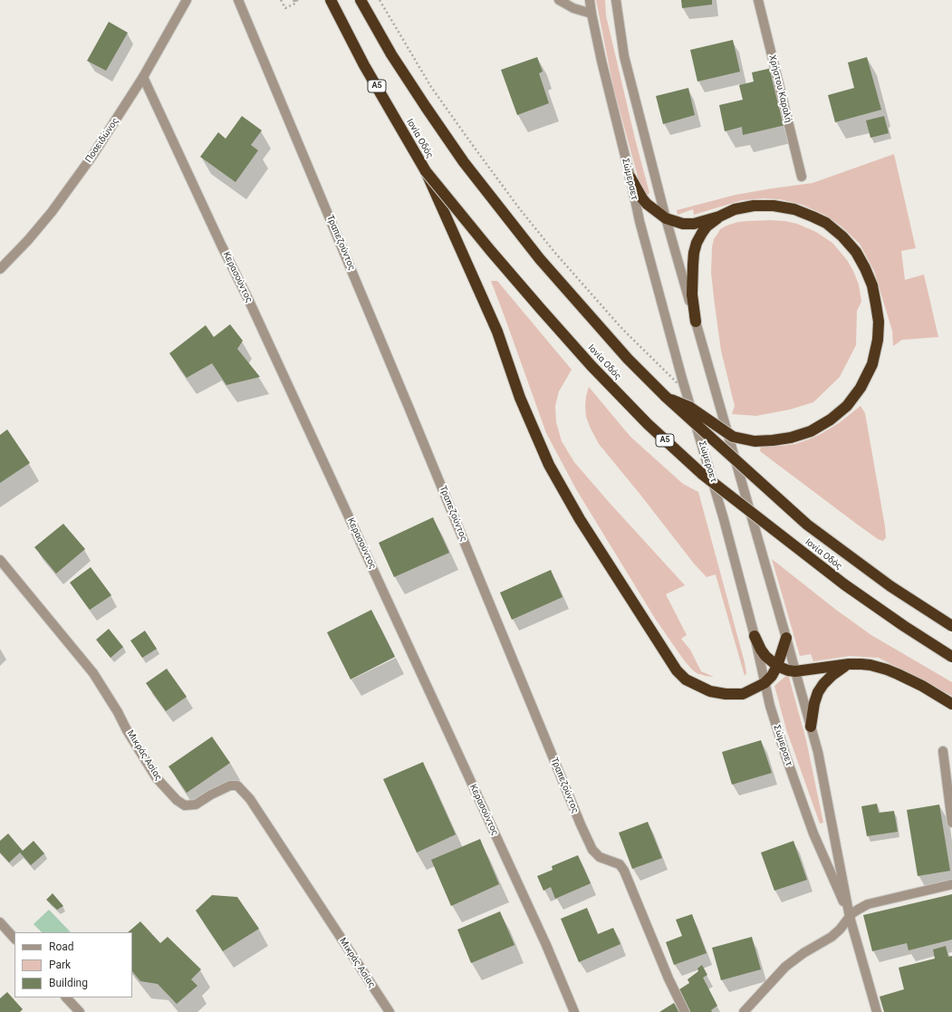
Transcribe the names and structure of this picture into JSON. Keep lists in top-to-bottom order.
{
  "streets": {
    "highway": ["Α5", "Ιονία Οδός"],
    "street": [
      "Χρήστου Καραλή",
      "Ποσειδώνος",
      "Σώμερσετ",
      "Τραπεζούντος",
      "Κερασούντος",
      "Μικράς Ασίας"
    ]
  },
  "crossings": [
    ["Ποσειδώνος", "Κερασούντος"]
  ],
  "legend": ["Road", "Park", "Building"]
}
